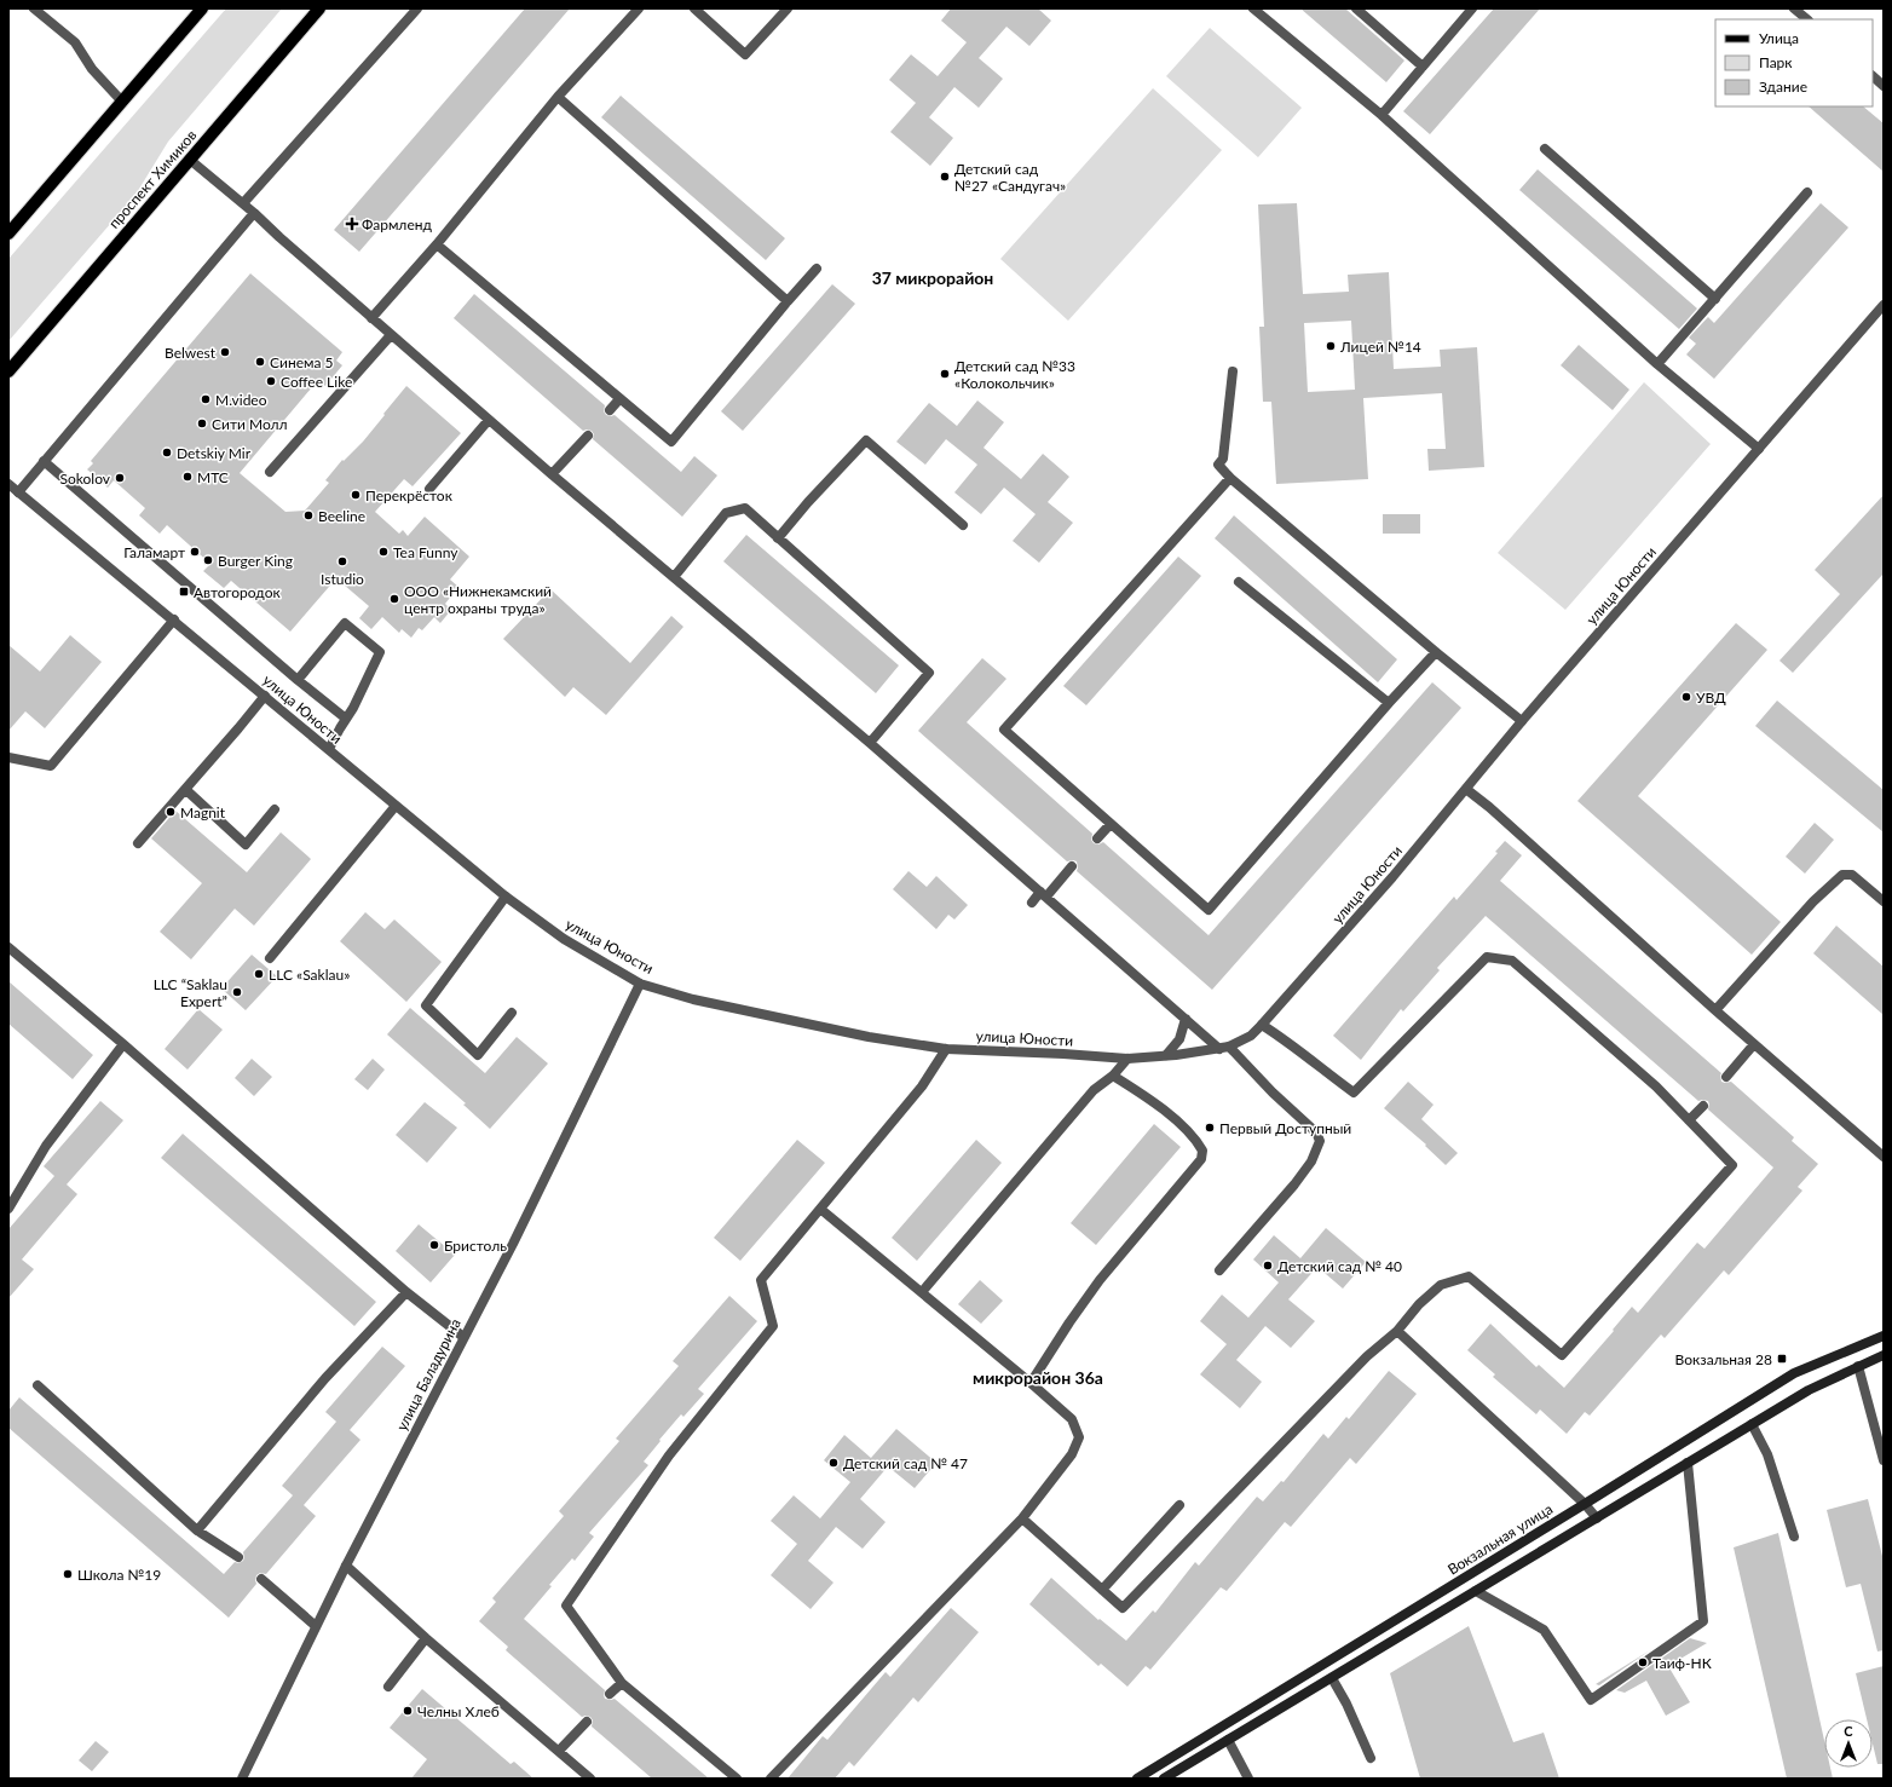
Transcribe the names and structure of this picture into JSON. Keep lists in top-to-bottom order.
{
  "streets": {
    "main road": ["проспект Химиков", "Вокзальная улица"],
    "street": ["улица Юности", "улица Баладурина"]
  },
  "crossings": [
    ["улица Юности", "улица Баладурина"]
  ],
  "districts": ["37 микрорайон", "микрорайон 36а"],
  "places": {
    "other": [
      "Детский сад №27 «Сандугач»",
      "Лицей №14",
      "Belwest",
      "Синема 5",
      "Детский сад №33 «Колокольчик»",
      "Coffee Like",
      "M.video",
      "Сити Молл",
      "Detskiy Mir",
      "МТС",
      "Sokolov",
      "Перекрёсток",
      "Beeline",
      "Галамарт",
      "Tea Funny",
      "Burger King",
      "Istudio",
      "ООО «Нижнекамский центр охраны труда»",
      "УВД",
      "Magnit",
      "LLC «Saklau»",
      "LLC “Saklau Expert”",
      "Первый Доступный",
      "Бристоль",
      "Детский сад № 40",
      "Детский сад № 47",
      "Школа №19",
      "Таиф-НК",
      "Челны Хлеб"
    ],
    "health": ["Фармленд"],
    "transit": ["Автогородок", "Вокзальная 28"]
  },
  "legend": ["Улица", "Парк", "Здание"],
  "north": "top"
}
